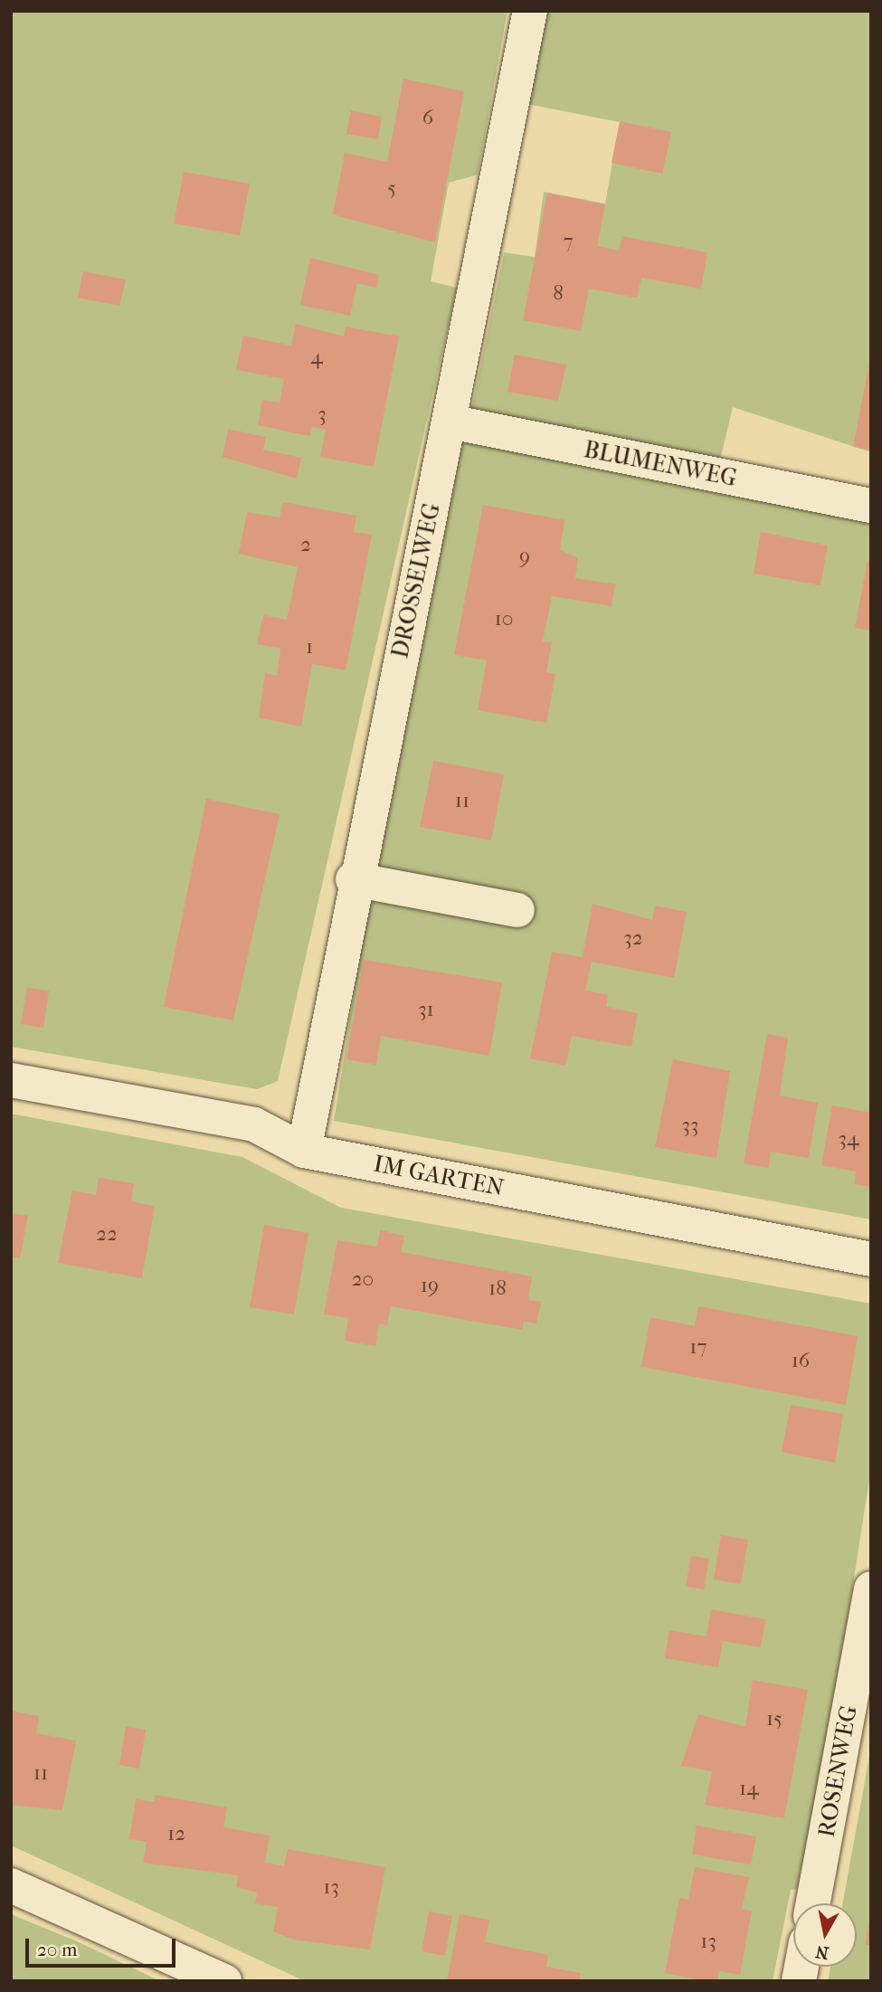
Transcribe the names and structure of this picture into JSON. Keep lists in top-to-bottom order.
{
  "streets": {
    "street": [
      "BLUMENWEG",
      "DROSSELWEG",
      "IM GARTEN",
      "ROSENWEG"
    ]
  },
  "crossings": [
    ["BLUMENWEG", "DROSSELWEG"],
    ["DROSSELWEG", "IM GARTEN"]
  ],
  "house_numbers": [
    "6",
    "5",
    "7",
    "8",
    "4",
    "3",
    "2",
    "9",
    "10",
    "1",
    "11",
    "32",
    "31",
    "33",
    "34",
    "22",
    "20",
    "19",
    "18",
    "17",
    "16",
    "15",
    "11",
    "14",
    "12",
    "13",
    "13"
  ],
  "scale_bar": "20 m",
  "north": "bottom"
}
